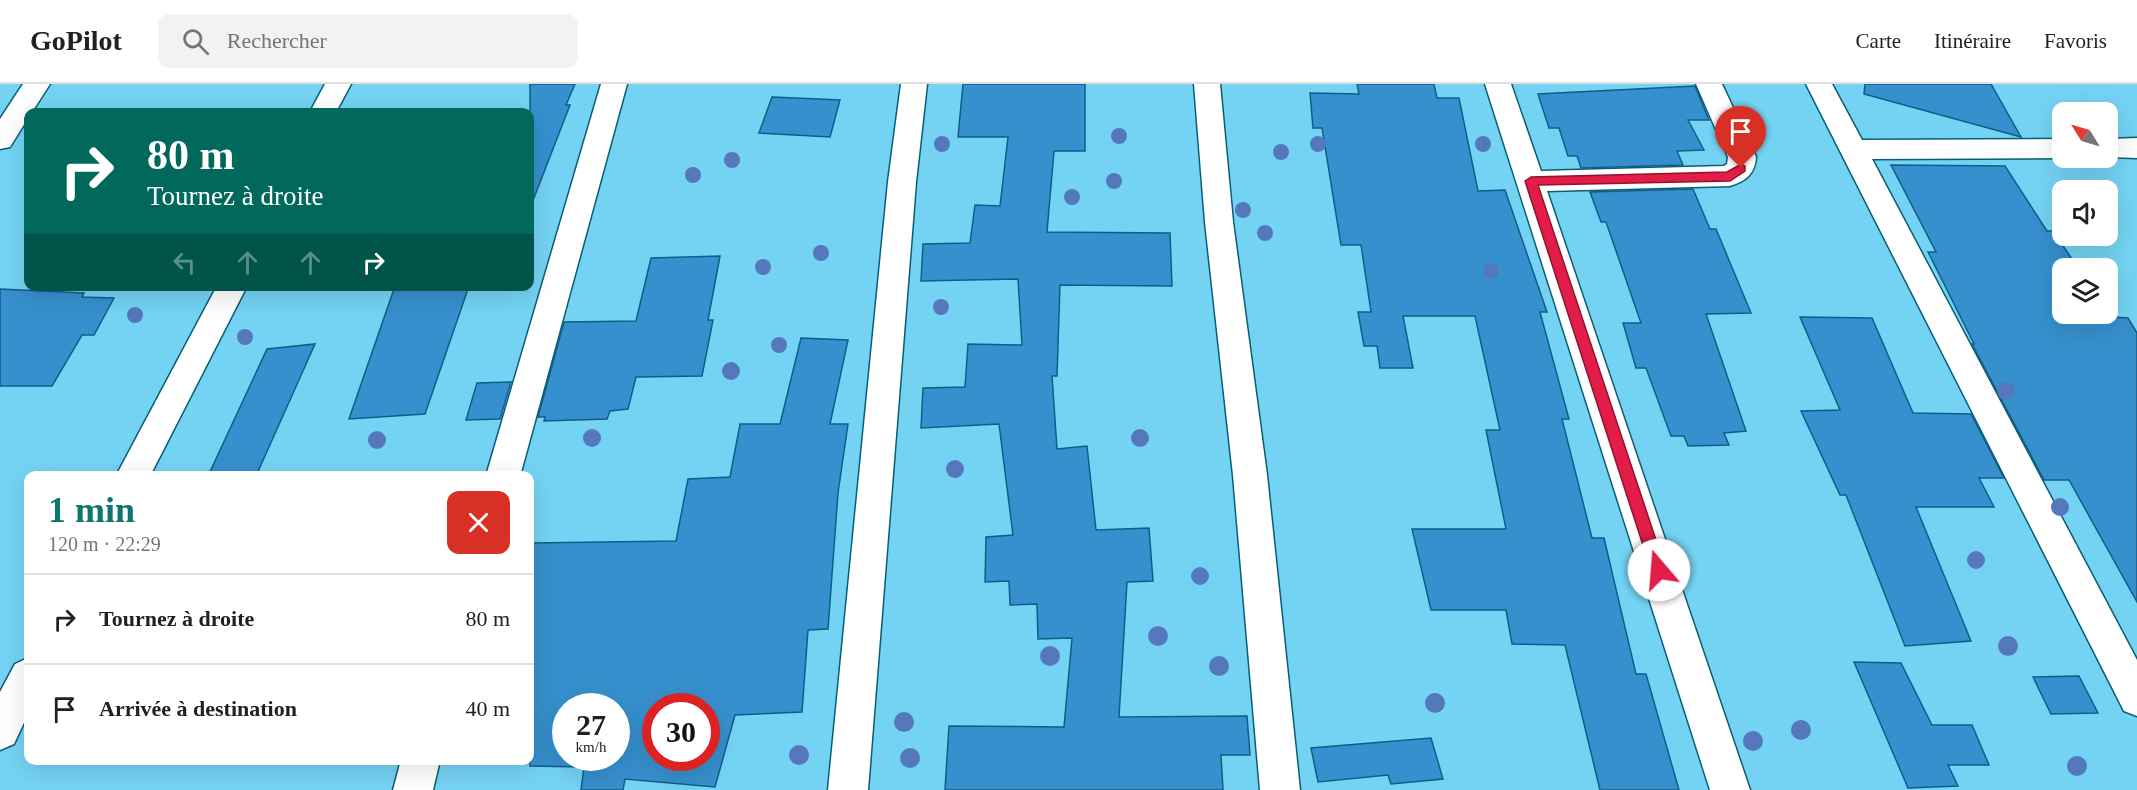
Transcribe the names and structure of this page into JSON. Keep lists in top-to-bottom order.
{
  "north": "top left",
  "page": {
    "header": "GoPilot",
    "search": "Rechercher",
    "nav": ["Carte", "Itinéraire", "Favoris"],
    "turn": ["80 m", "Tournez à droite"],
    "heading": ["1 min", "120 m · 22:29"],
    "list": [
      {
        "name": "Tournez à droite",
        "value": "80 m"
      },
      {
        "name": "Arrivée à destination",
        "value": "40 m"
      }
    ],
    "speed": "27 km/h",
    "limit": "30"
  }
}
